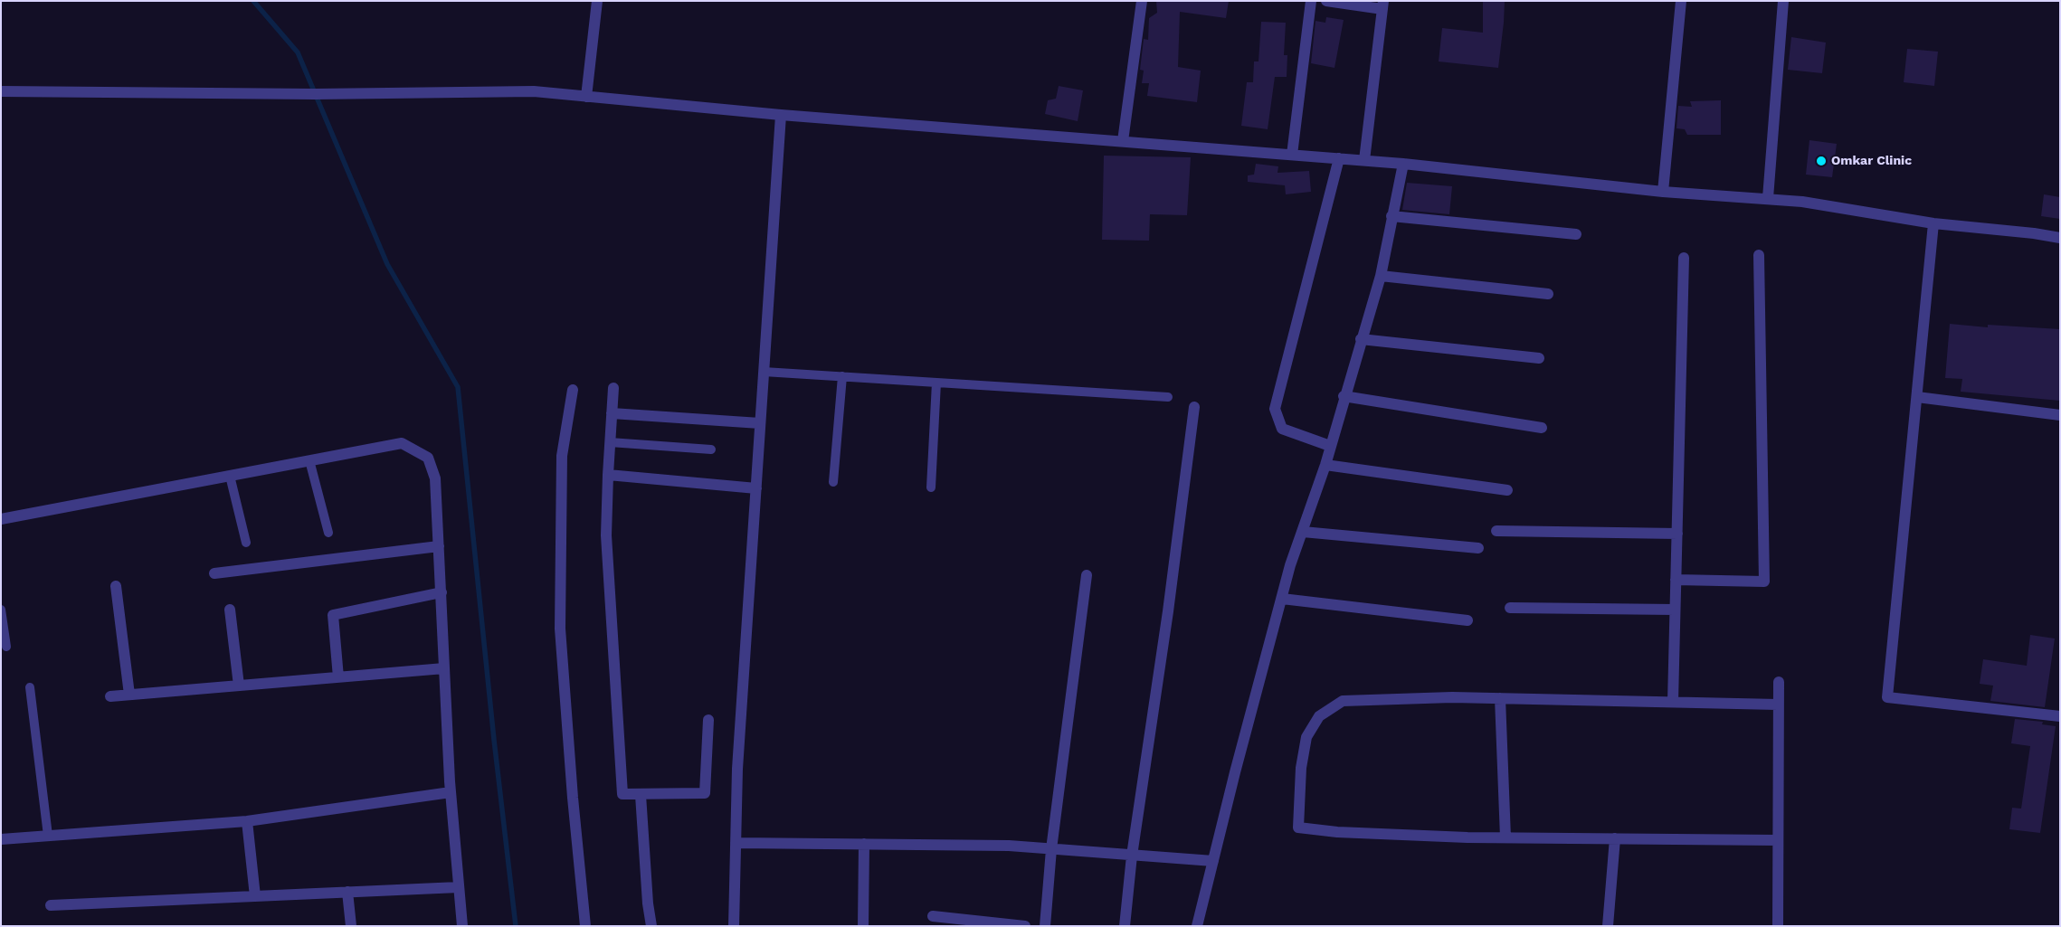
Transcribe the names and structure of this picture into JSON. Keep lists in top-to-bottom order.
{
  "places": ["Omkar Clinic"]
}
